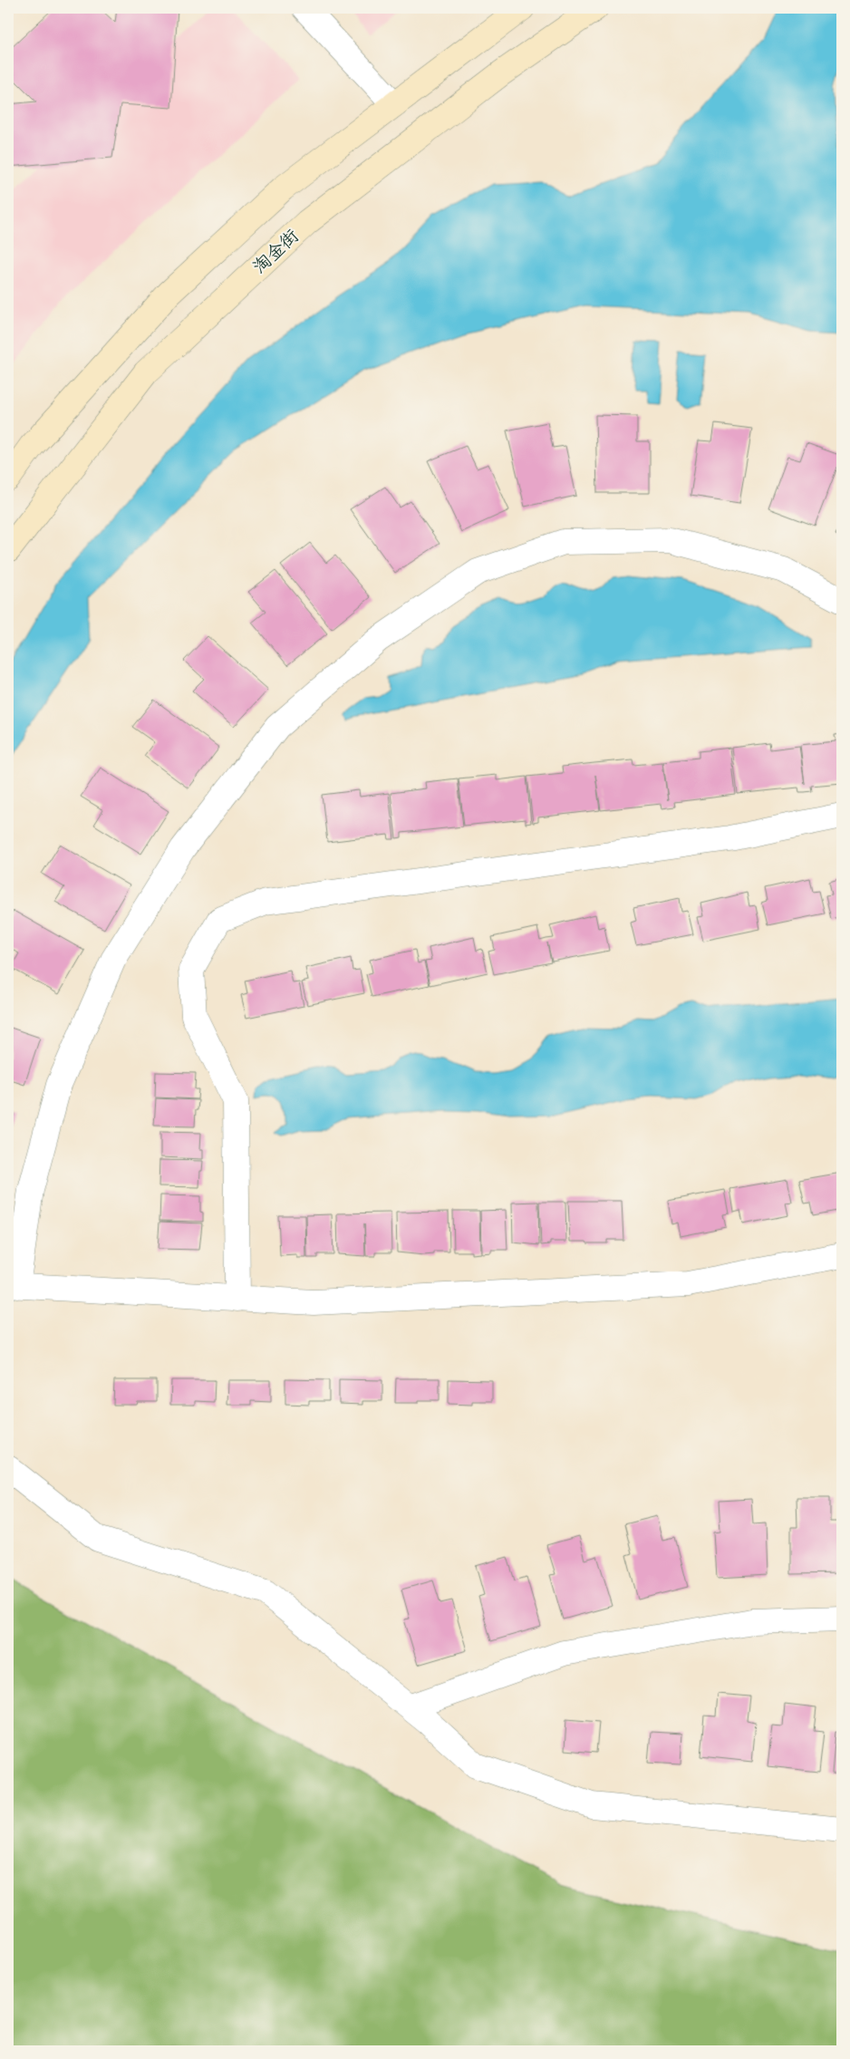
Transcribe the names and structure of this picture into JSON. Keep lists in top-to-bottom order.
{
  "streets": {
    "street": ["淘金街"]
  }
}
